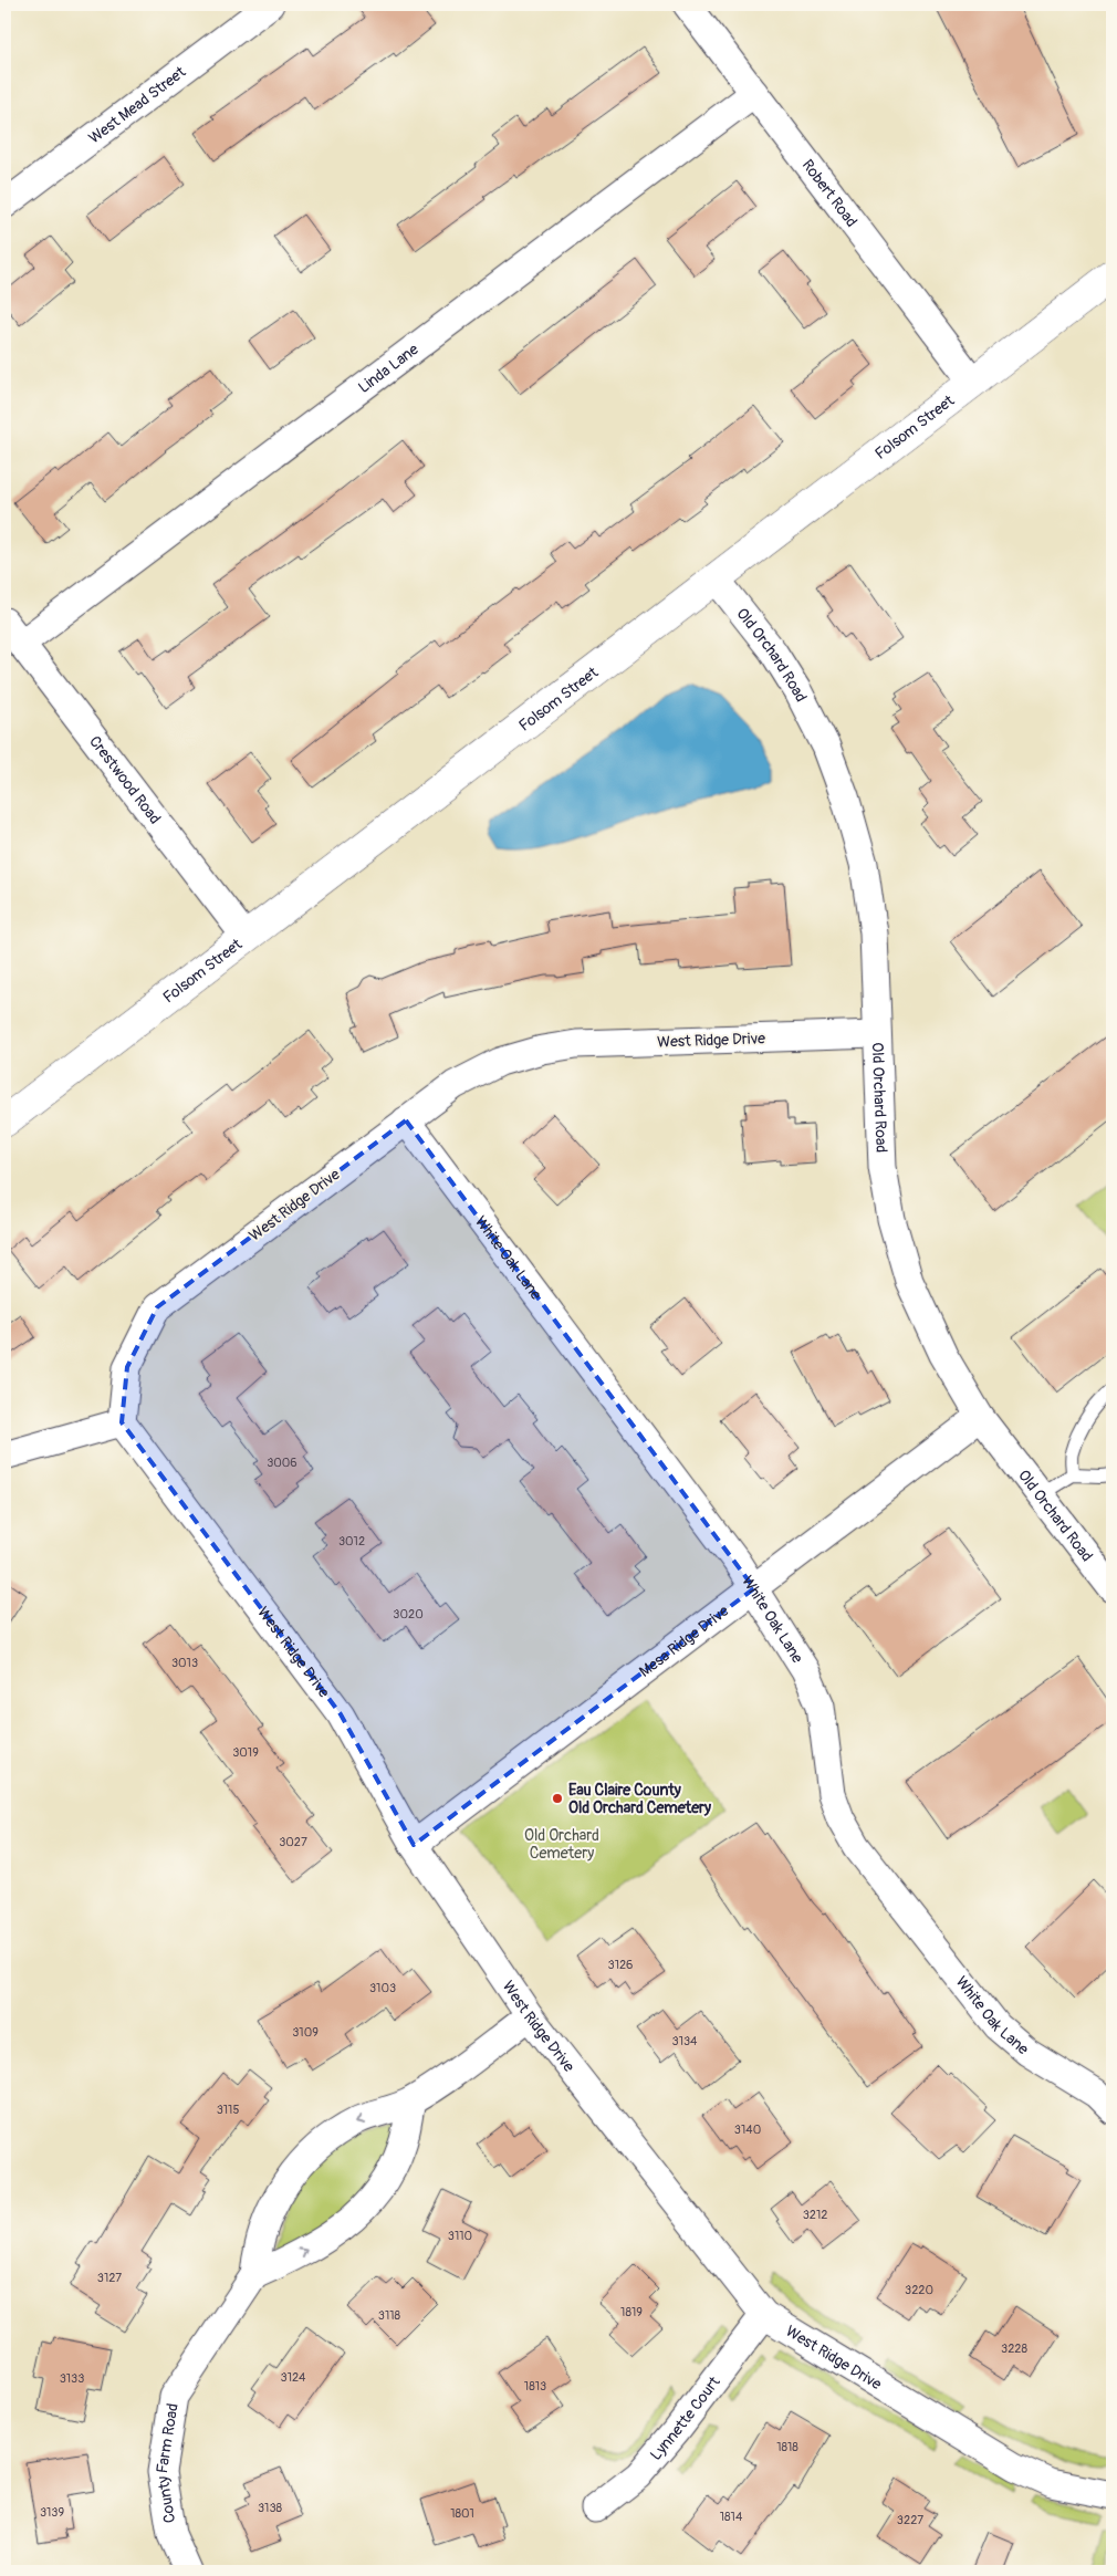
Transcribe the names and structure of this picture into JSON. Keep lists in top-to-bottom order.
{
  "streets": {
    "street": [
      "West Mead Street",
      "Robert Road",
      "Linda Lane",
      "Folsom Street",
      "Old Orchard Road",
      "Crestwood Road",
      "West Ridge Drive",
      "White Oak Lane",
      "Mesa Ridge Drive",
      "Lynnette Court",
      "County Farm Road"
    ]
  },
  "crossings": [
    ["Robert Road", "Linda Lane"],
    ["Robert Road", "Folsom Street"],
    ["Linda Lane", "Crestwood Road"],
    ["Folsom Street", "Old Orchard Road"],
    ["Folsom Street", "Crestwood Road"],
    ["Old Orchard Road", "West Ridge Drive"],
    ["Old Orchard Road", "Mesa Ridge Drive"],
    ["West Ridge Drive", "White Oak Lane"],
    ["West Ridge Drive", "Mesa Ridge Drive"],
    ["West Ridge Drive", "Lynnette Court"],
    ["West Ridge Drive", "County Farm Road"],
    ["White Oak Lane", "Mesa Ridge Drive"]
  ],
  "parks": ["Old Orchard Cemetery"],
  "places": ["Eau Claire County Old Orchard Cemetery"],
  "house_numbers": [
    "3006",
    "3012",
    "3020",
    "3013",
    "3019",
    "3027",
    "3126",
    "3103",
    "3109",
    "3134",
    "3115",
    "3140",
    "3212",
    "3110",
    "3127",
    "3220",
    "1819",
    "3118",
    "3228",
    "3124",
    "3133",
    "1813",
    "1818",
    "3138",
    "3139",
    "1801",
    "1814",
    "3227"
  ]
}
